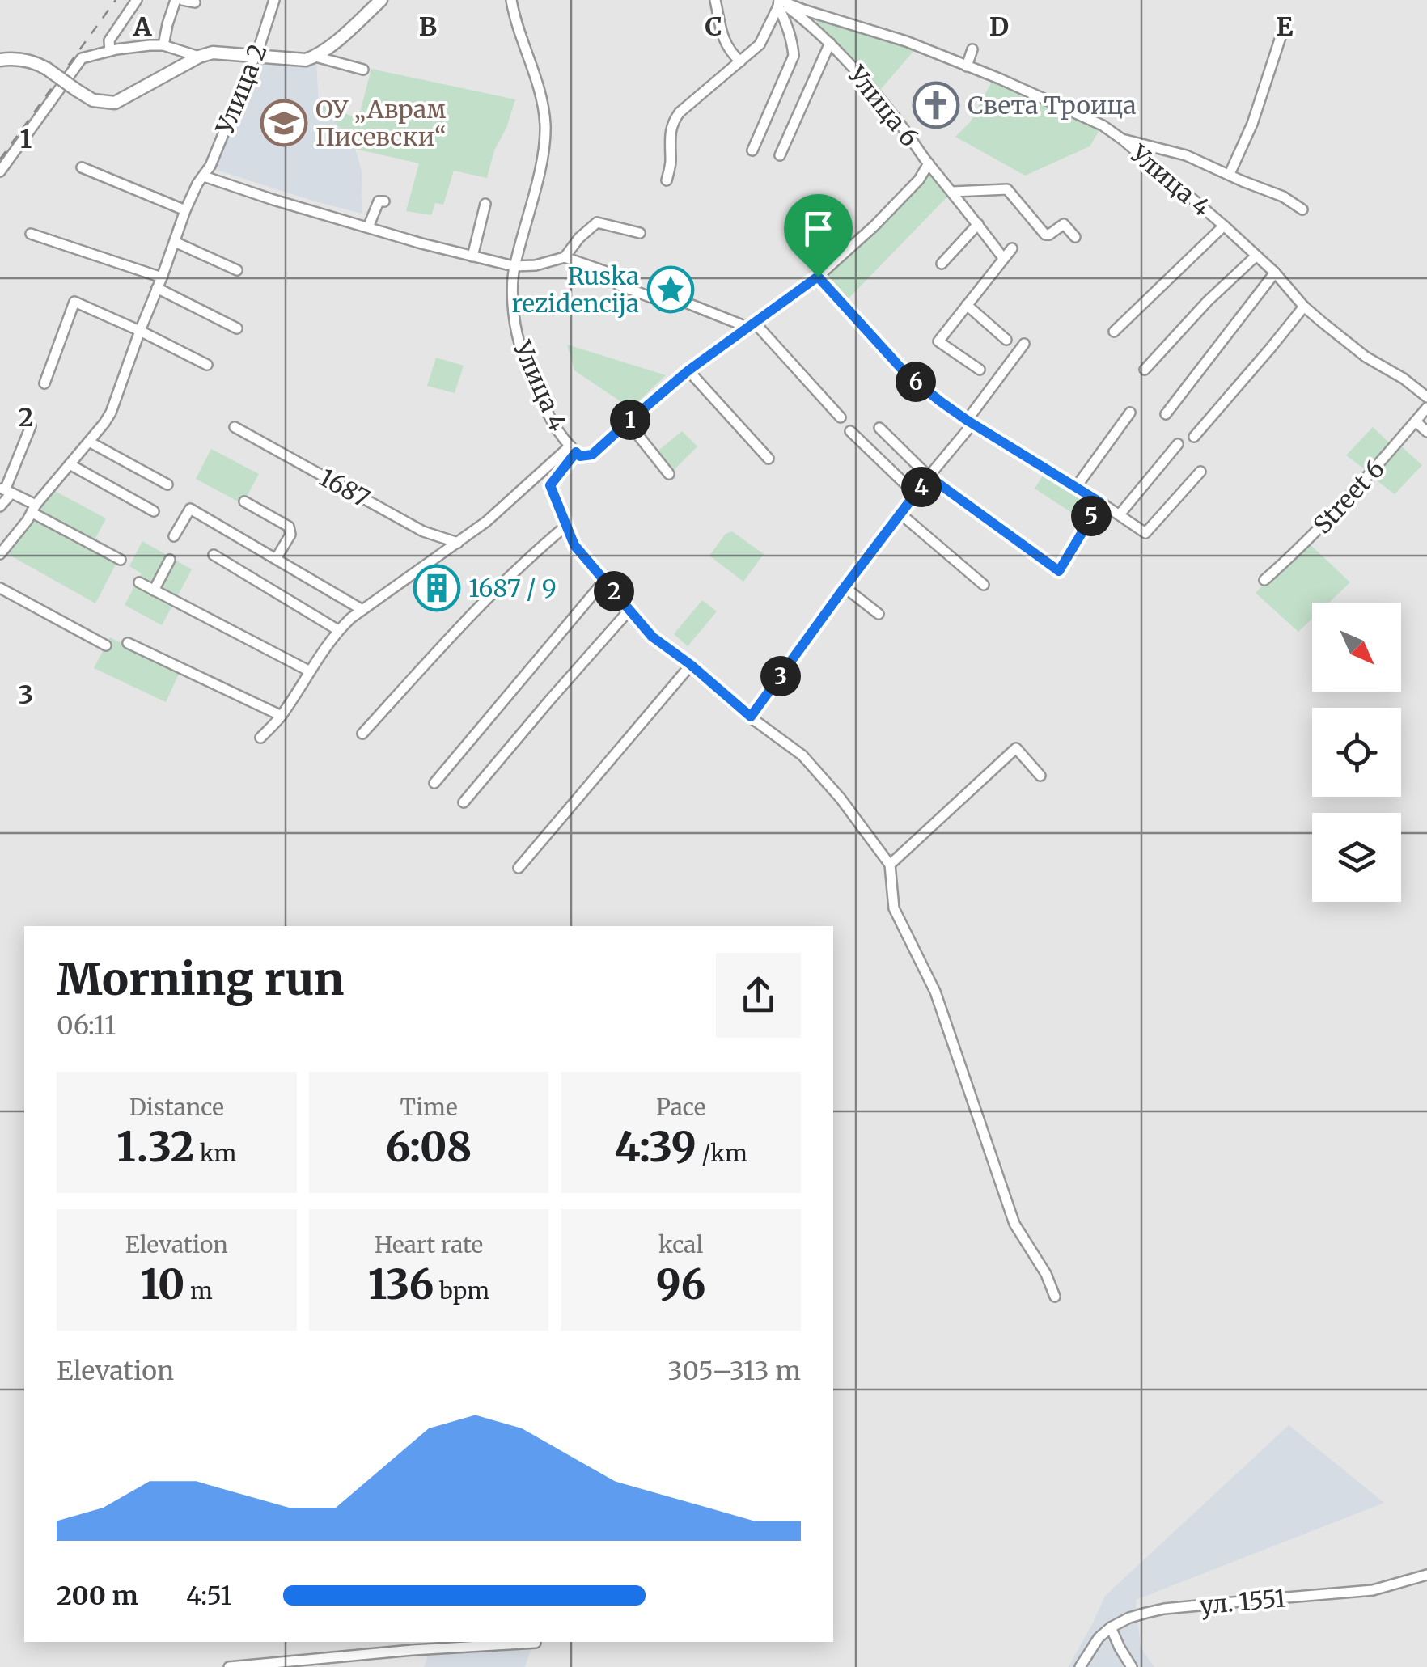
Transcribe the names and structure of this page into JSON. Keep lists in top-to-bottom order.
{
  "streets": {
    "street": [
      "Улица 2",
      "Улица 6",
      "Улица 4",
      "1687",
      "Street 6",
      "ул. 1551"
    ]
  },
  "crossings": [
    ["Улица 6", "Улица 4"]
  ],
  "places": {
    "church": ["Света Троица"],
    "school or university": ["ОУ „Аврам Писевски“"],
    "place": ["Ruska rezidencija"],
    "building": ["1687 / 9"]
  },
  "north": "bottom right",
  "page": {
    "pins": [
      "6",
      "1",
      "4",
      "5",
      "2",
      "3"
    ],
    "heading": ["Morning run", "06:11"],
    "stats": [
      ["Distance", "1.32 km"],
      ["Time", "6:08"],
      ["Pace", "4:39 /km"],
      ["Elevation", "10 m"],
      ["Heart rate", "136 bpm"],
      ["kcal", "96"]
    ],
    "chart": ["Elevation", "305–313 m"],
    "list": [
      {
        "name": "200 m",
        "note": "4:51"
      }
    ]
  },
  "grid": {
    "columns": [
      "A",
      "B",
      "C",
      "D",
      "E"
    ],
    "rows": ["1", "2", "3"]
  }
}
